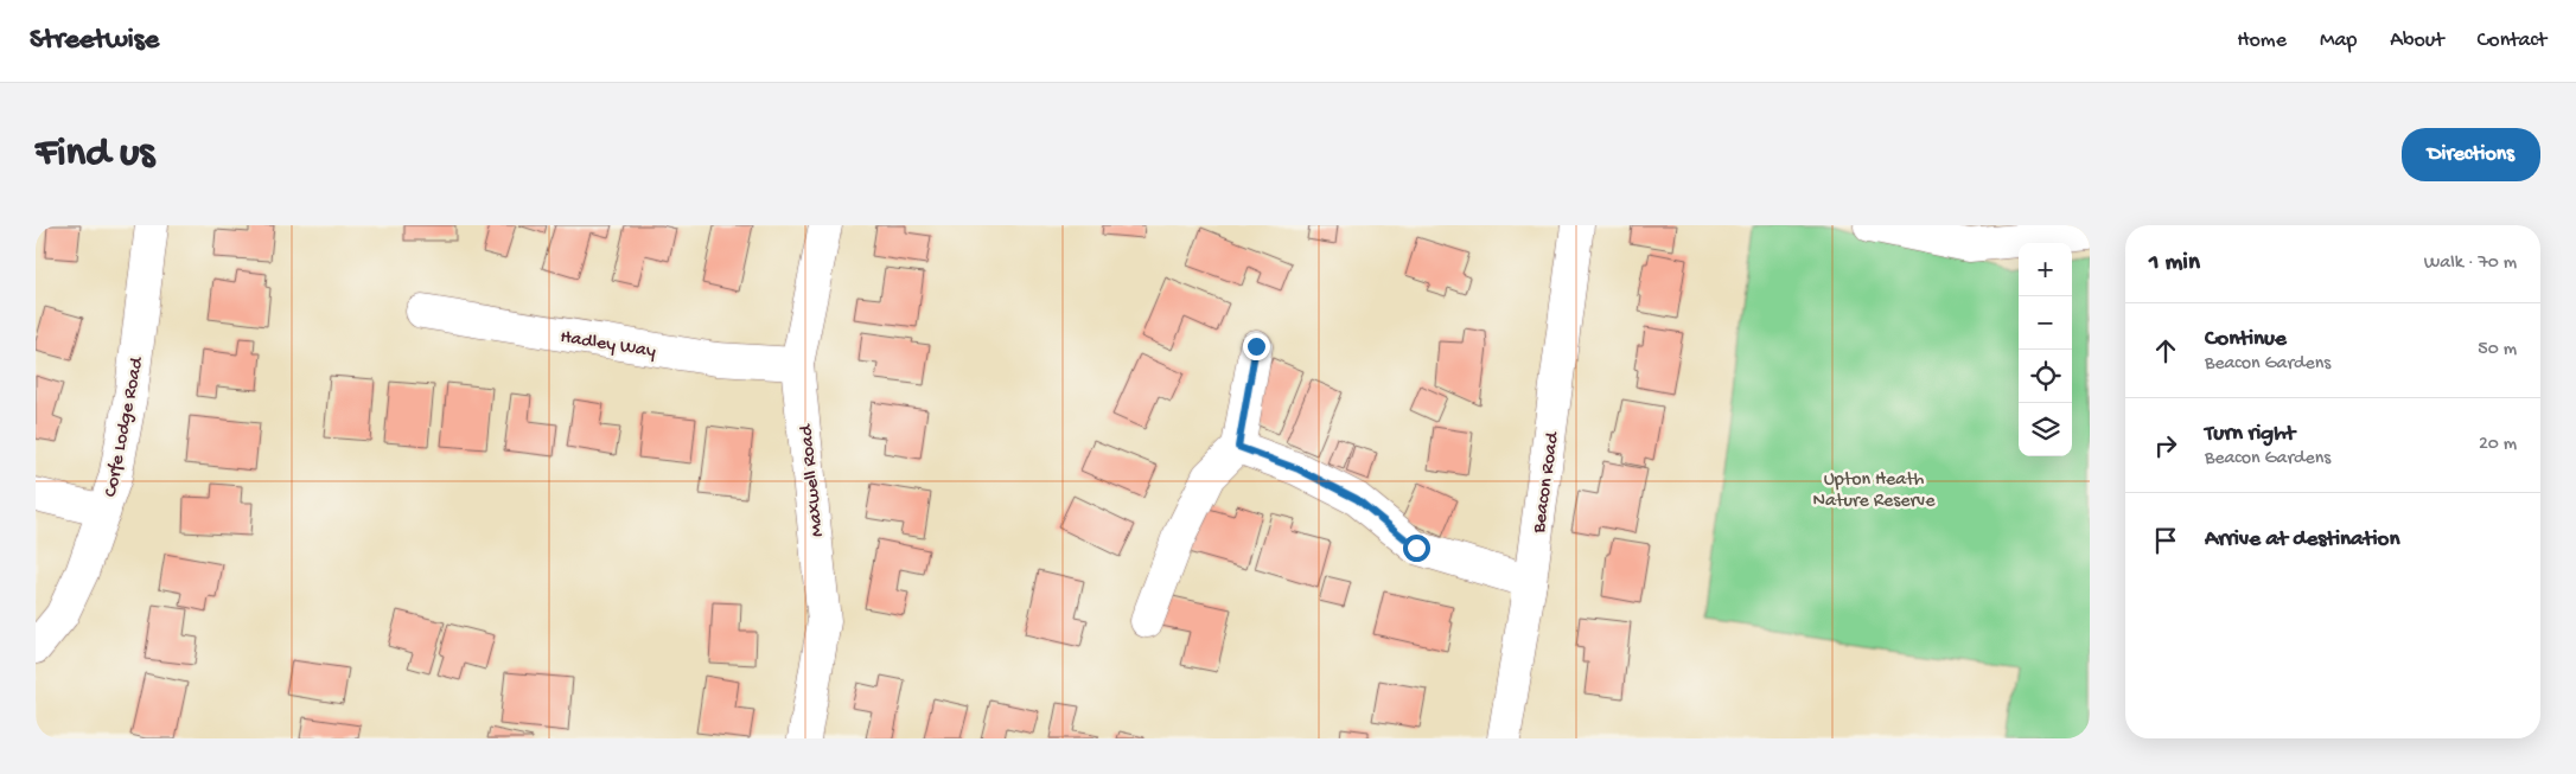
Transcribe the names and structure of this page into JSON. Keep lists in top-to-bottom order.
{
  "streets": {
    "street": [
      "Hadley Way",
      "Corfe Lodge Road",
      "Maxwell Road",
      "Beacon Road"
    ]
  },
  "crossings": [
    ["Hadley Way", "Maxwell Road"]
  ],
  "parks": ["Upton Heath Nature Reserve"],
  "page": {
    "header": "Streetwise",
    "nav": [
      "Home",
      "Map",
      "About",
      "Contact"
    ],
    "buttons": "Directions",
    "title": "Find us",
    "heading": ["1 min", "Walk · 70 m"],
    "map_buttons": ["+", "−"],
    "list": [
      ["Continue", "Beacon Gardens", "50 m"],
      ["Turn right", "Beacon Gardens", "20 m"],
      "Arrive at destination"
    ]
  }
}
